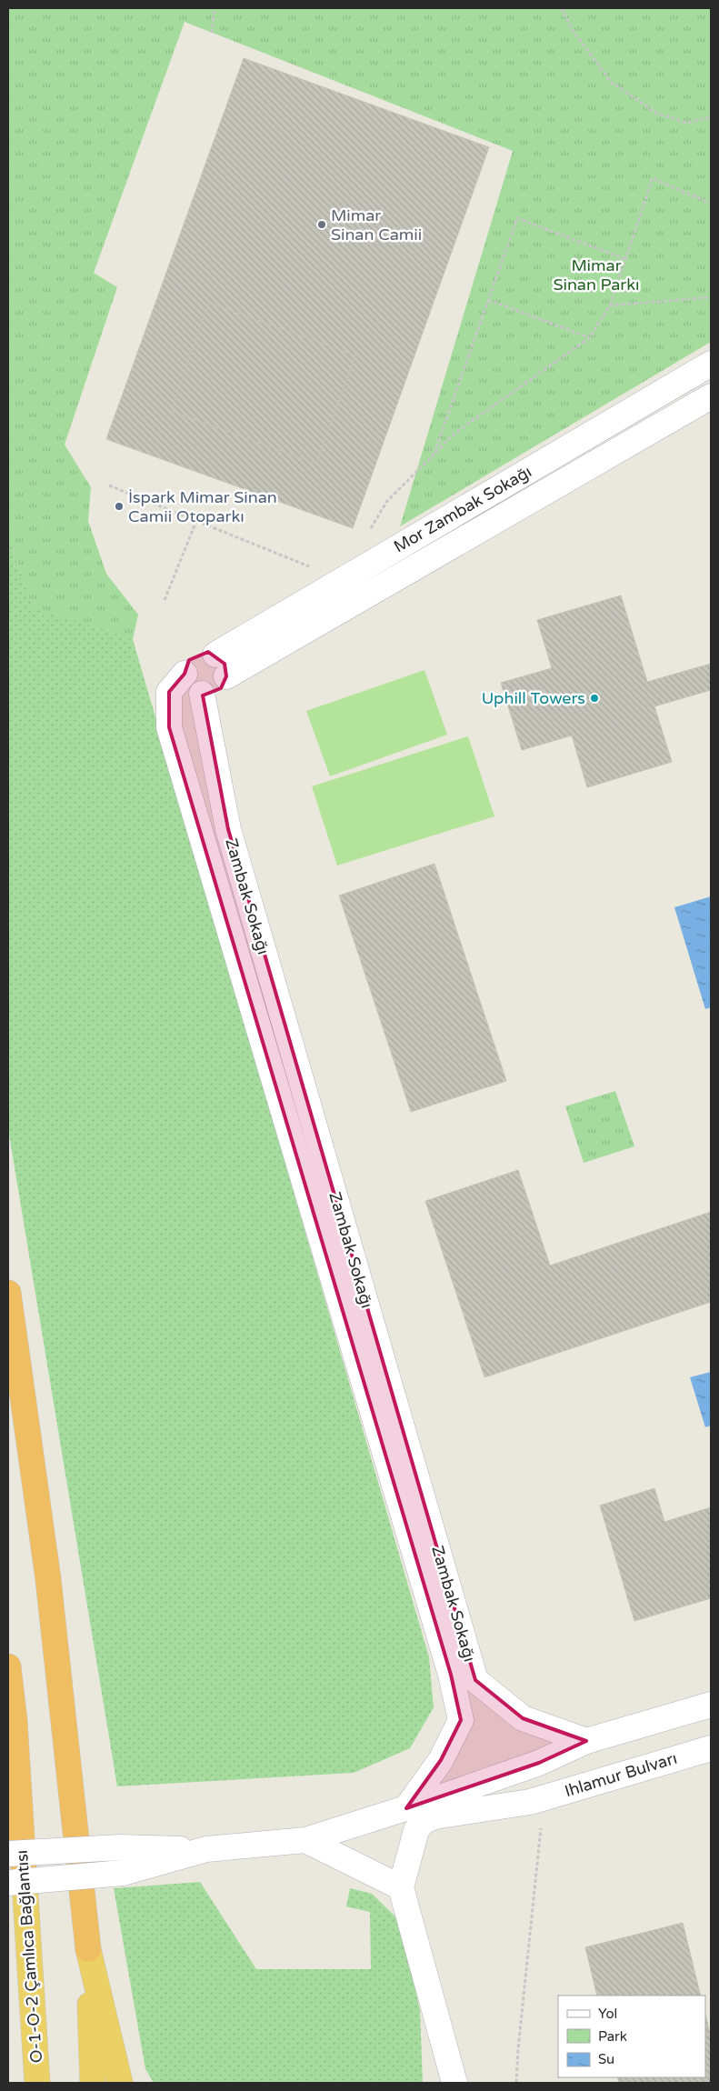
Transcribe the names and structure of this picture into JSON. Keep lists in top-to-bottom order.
{
  "streets": {
    "highway": ["O-1-O-2 Çamlıca Bağlantısı"],
    "street": ["Mor Zambak Sokağı", "Zambak Sokağı", "Ihlamur Bulvarı"]
  },
  "crossings": [
    ["Mor Zambak Sokağı", "Zambak Sokağı"]
  ],
  "parks": ["Mimar Sinan Parkı"],
  "places": ["Mimar Sinan Camii", "İspark Mimar Sinan Camii Otoparkı", "Uphill Towers"],
  "legend": ["Yol", "Park", "Su"]
}
